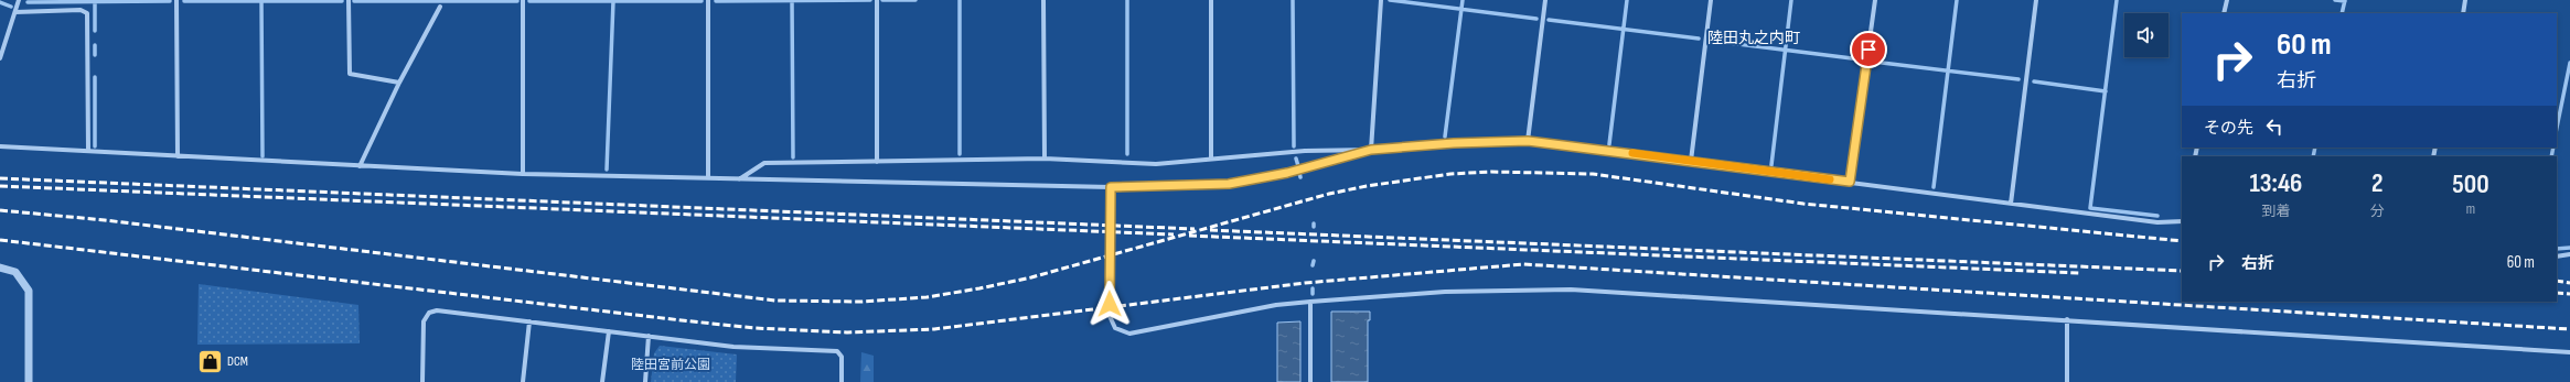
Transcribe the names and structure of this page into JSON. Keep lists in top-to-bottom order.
{
  "districts": ["陸田丸之内町"],
  "parks": ["陸田宮前公園"],
  "places": {
    "shop": ["DCM"]
  },
  "page": {
    "turn": ["60 m", "右折"],
    "then": "その先",
    "eta": [
      "13:46",
      "到着",
      "2",
      "分",
      "500",
      "m"
    ],
    "list": [
      {
        "name": "右折",
        "value": "60 m"
      }
    ]
  }
}
